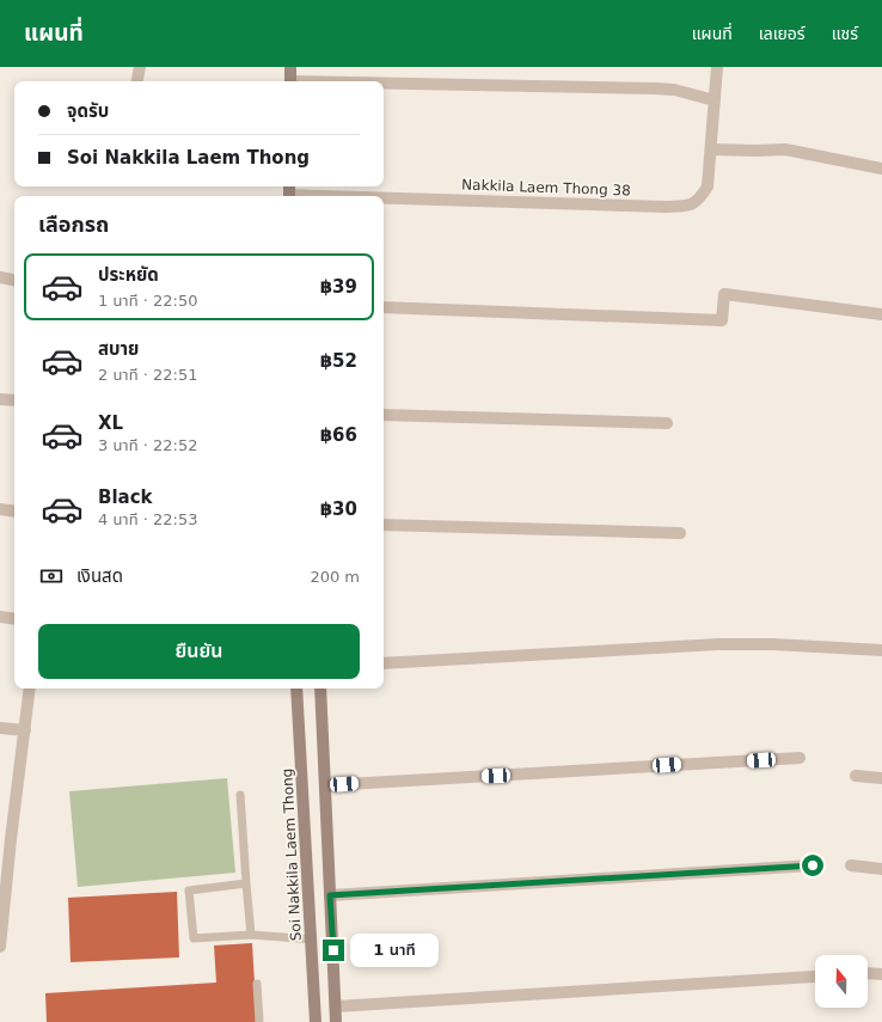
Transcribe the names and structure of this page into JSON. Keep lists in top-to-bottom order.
{
  "streets": {
    "street": ["Nakkila Laem Thong 38", "Soi Nakkila Laem Thong"]
  },
  "north": "top",
  "page": {
    "header": "แผนที่",
    "nav": ["แผนที่", "เลเยอร์", "แชร์"],
    "banner": ["จุดรับ", "Soi Nakkila Laem Thong"],
    "heading": "เลือกรถ",
    "list": [
      {
        "name": "ประหยัด",
        "note": "1 นาที · 22:50",
        "value": "฿39"
      },
      {
        "name": "สบาย",
        "note": "2 นาที · 22:51",
        "value": "฿52"
      },
      {
        "name": "XL",
        "note": "3 นาที · 22:52",
        "value": "฿66"
      },
      {
        "name": "Black",
        "note": "4 นาที · 22:53",
        "value": "฿30"
      }
    ],
    "pay": ["เงินสด", "200 m"],
    "buttons": "ยืนยัน",
    "bubble": "1 นาที"
  }
}
